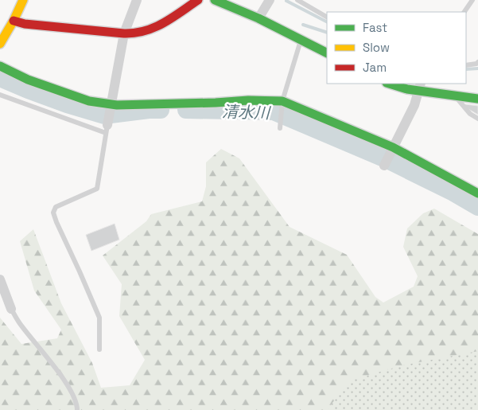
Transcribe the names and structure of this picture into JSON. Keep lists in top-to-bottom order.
{
  "water": ["清水川"],
  "legend": ["Fast", "Slow", "Jam"]
}
